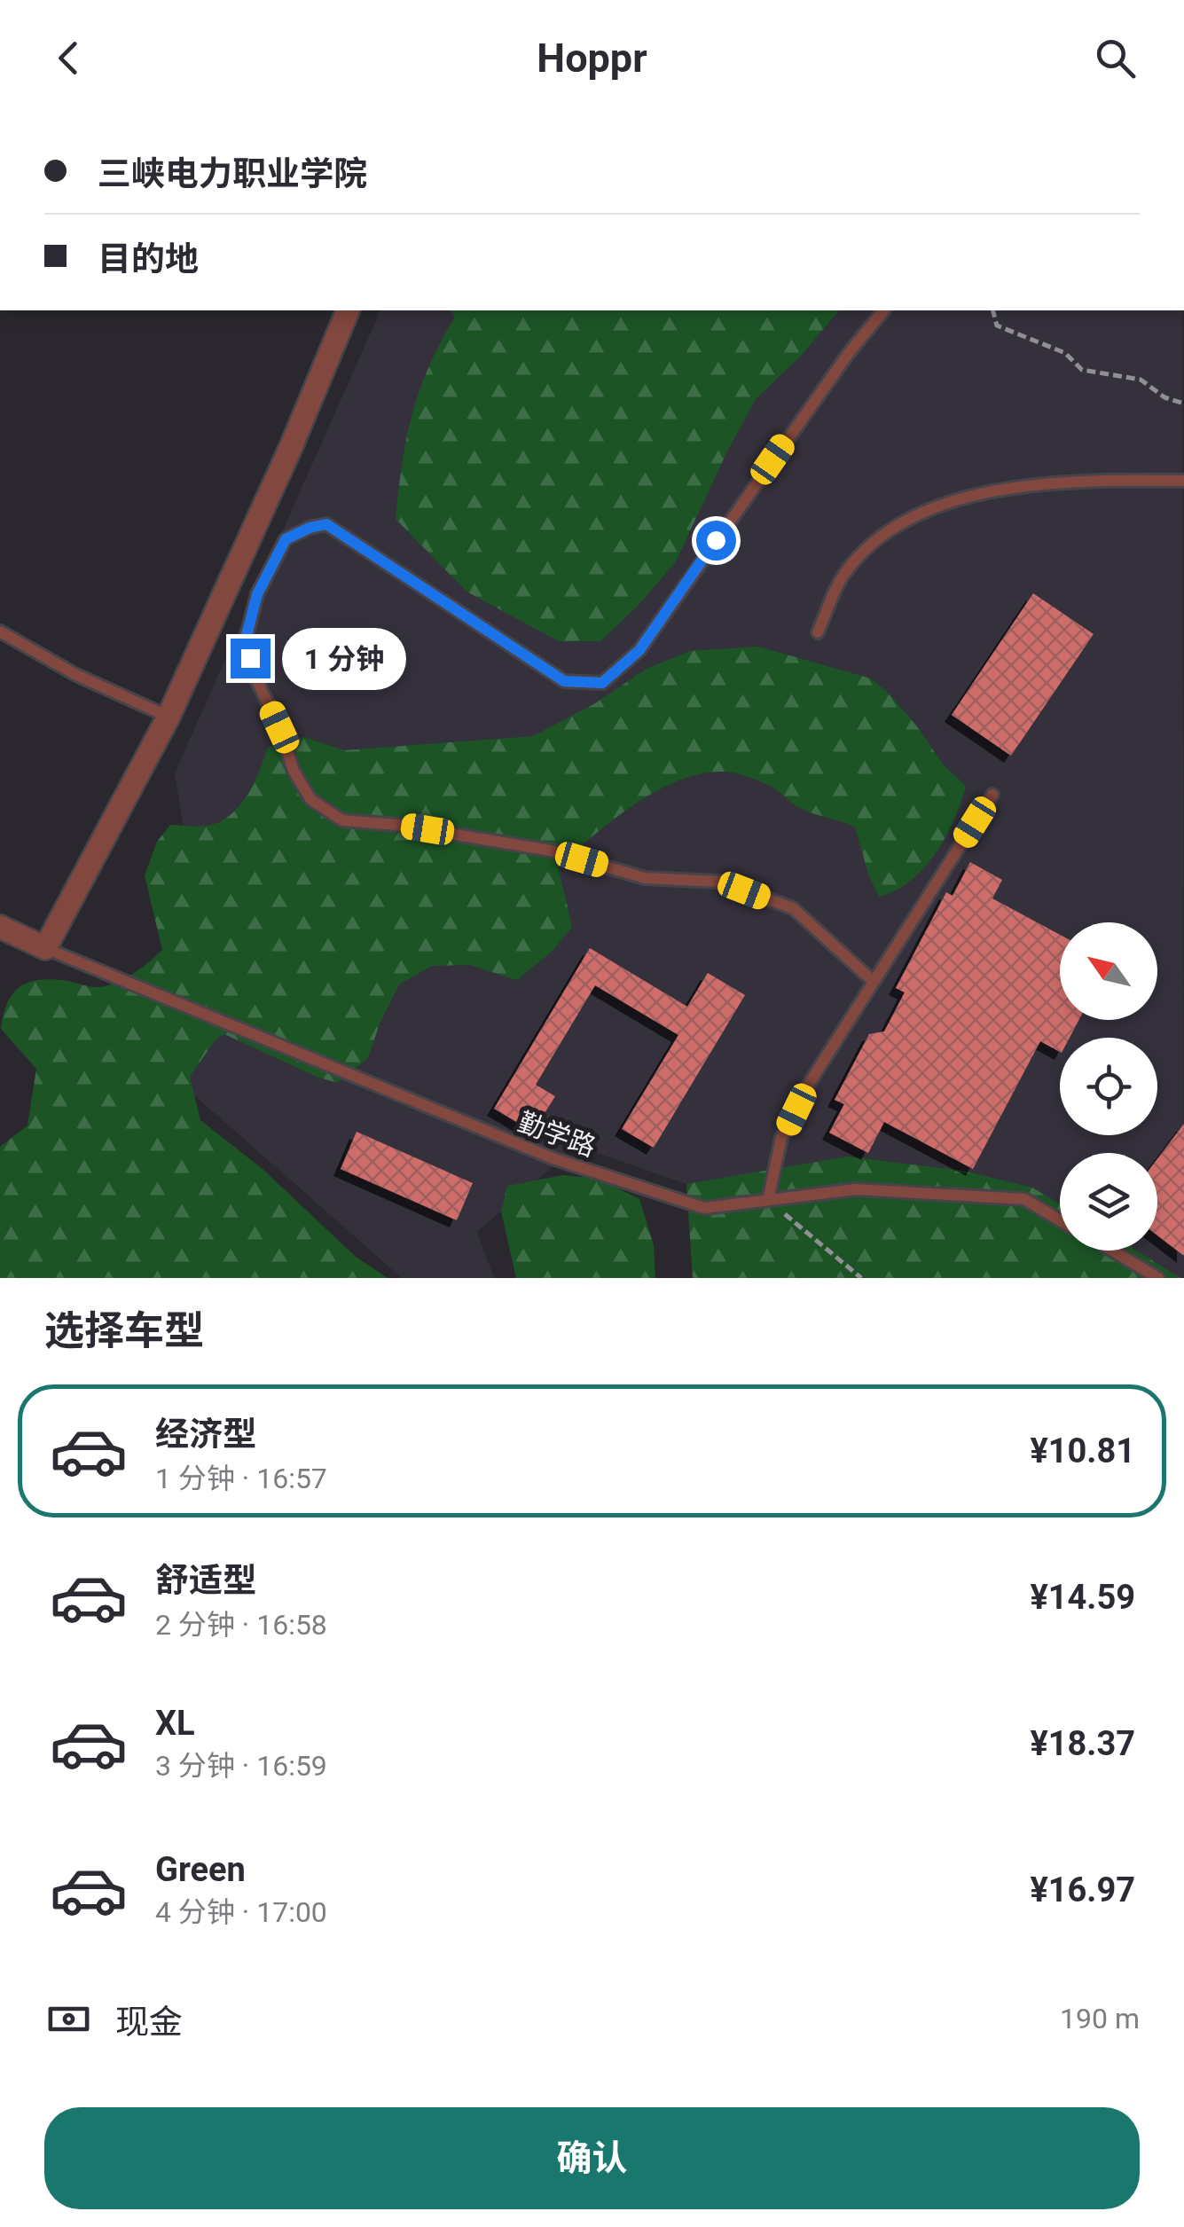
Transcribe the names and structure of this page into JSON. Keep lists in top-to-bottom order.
{
  "streets": {
    "lane": ["勤学路"]
  },
  "north": "top left",
  "page": {
    "header": "Hoppr",
    "banner": ["三峡电力职业学院", "目的地"],
    "bubble": "1 分钟",
    "heading": "选择车型",
    "list": [
      {
        "name": "经济型",
        "note": "1 分钟 · 16:57",
        "value": "¥10.81"
      },
      {
        "name": "舒适型",
        "note": "2 分钟 · 16:58",
        "value": "¥14.59"
      },
      {
        "name": "XL",
        "note": "3 分钟 · 16:59",
        "value": "¥18.37"
      },
      {
        "name": "Green",
        "note": "4 分钟 · 17:00",
        "value": "¥16.97"
      }
    ],
    "pay": ["现金", "190 m"],
    "buttons": "确认"
  }
}
